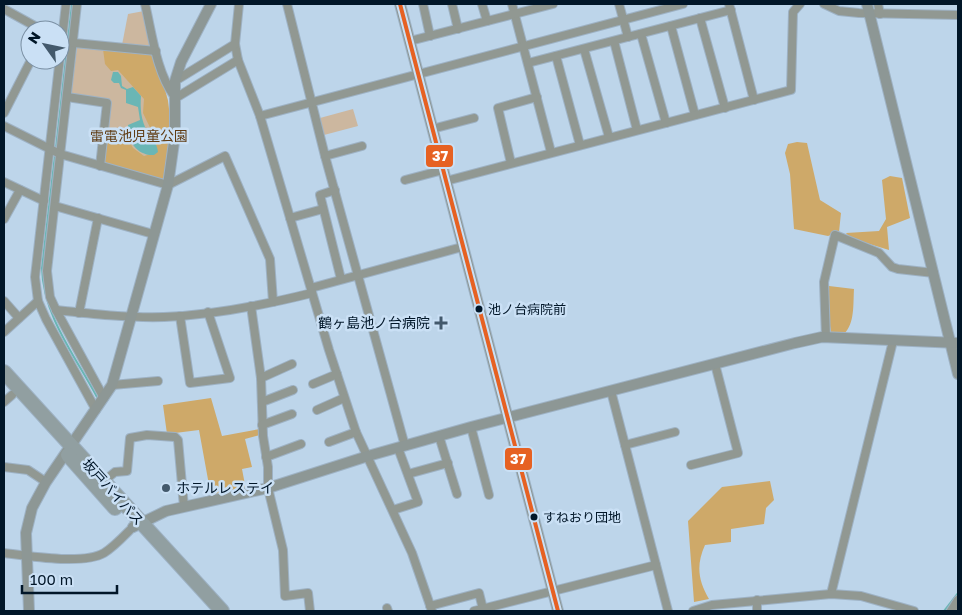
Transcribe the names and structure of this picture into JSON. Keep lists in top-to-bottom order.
{
  "streets": {
    "highway": ["坂戸バイパス"]
  },
  "parks": ["雷電池児童公園"],
  "places": {
    "other": ["池ノ台病院前", "ホテルレステイ", "すねおり団地"],
    "health": ["鶴ヶ島池ノ台病院"]
  },
  "lines": ["transit line 37"],
  "scale_bar": "100 m",
  "north": "top left"
}
